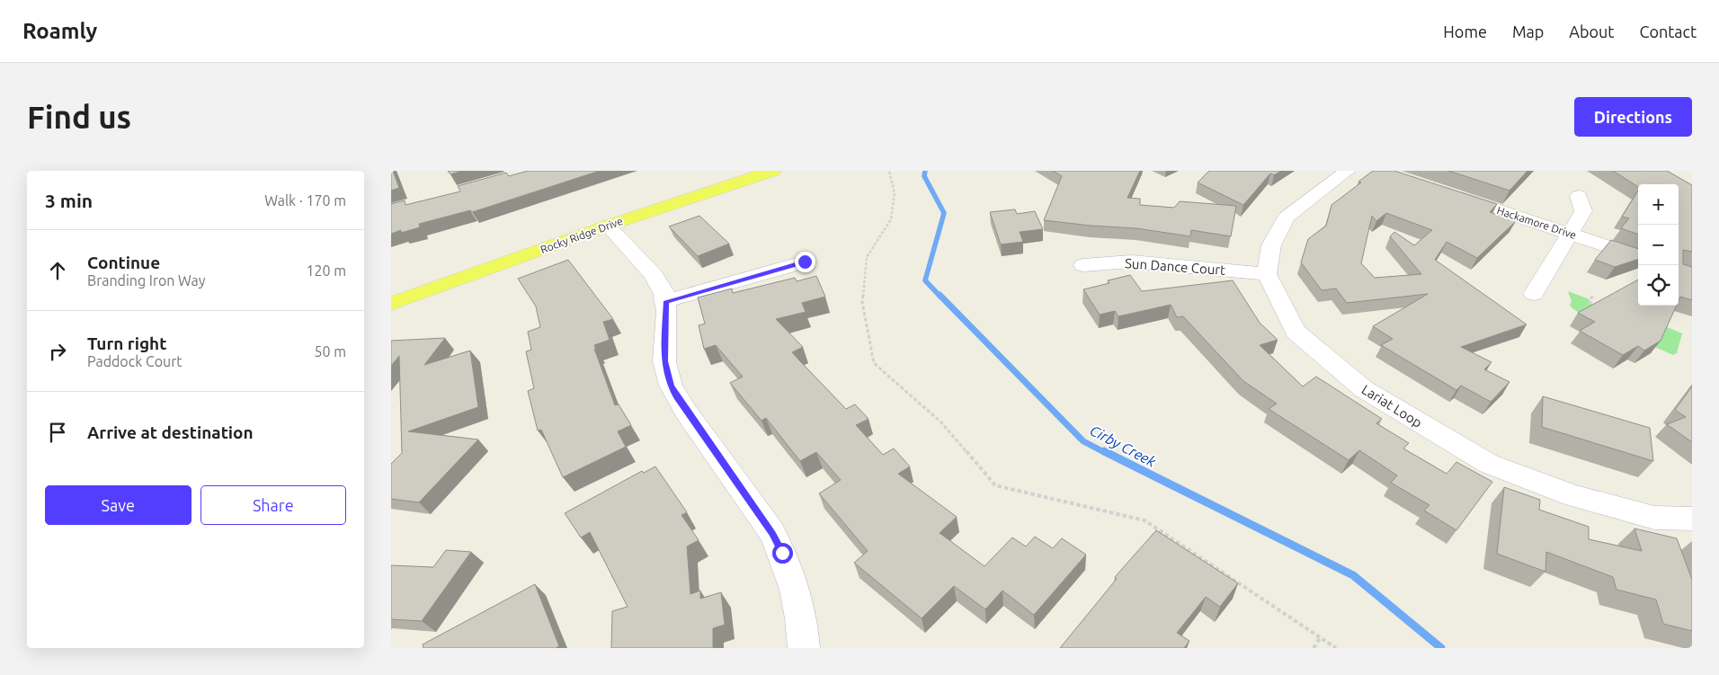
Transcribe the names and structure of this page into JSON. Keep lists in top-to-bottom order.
{
  "streets": {
    "main road": ["Rocky Ridge Drive"],
    "street": ["Hackamore Drive", "Sun Dance Court", "Lariat Loop"]
  },
  "crossings": [
    ["Sun Dance Court", "Lariat Loop"]
  ],
  "water": ["Cirby Creek"],
  "page": {
    "header": "Roamly",
    "nav": [
      "Home",
      "Map",
      "About",
      "Contact"
    ],
    "buttons": [
      "Directions",
      ["Save", "Share"]
    ],
    "title": "Find us",
    "heading": ["3 min", "Walk · 170 m"],
    "map_buttons": ["+", "−"],
    "list": [
      ["Continue", "Branding Iron Way", "120 m"],
      ["Turn right", "Paddock Court", "50 m"],
      "Arrive at destination"
    ]
  }
}
